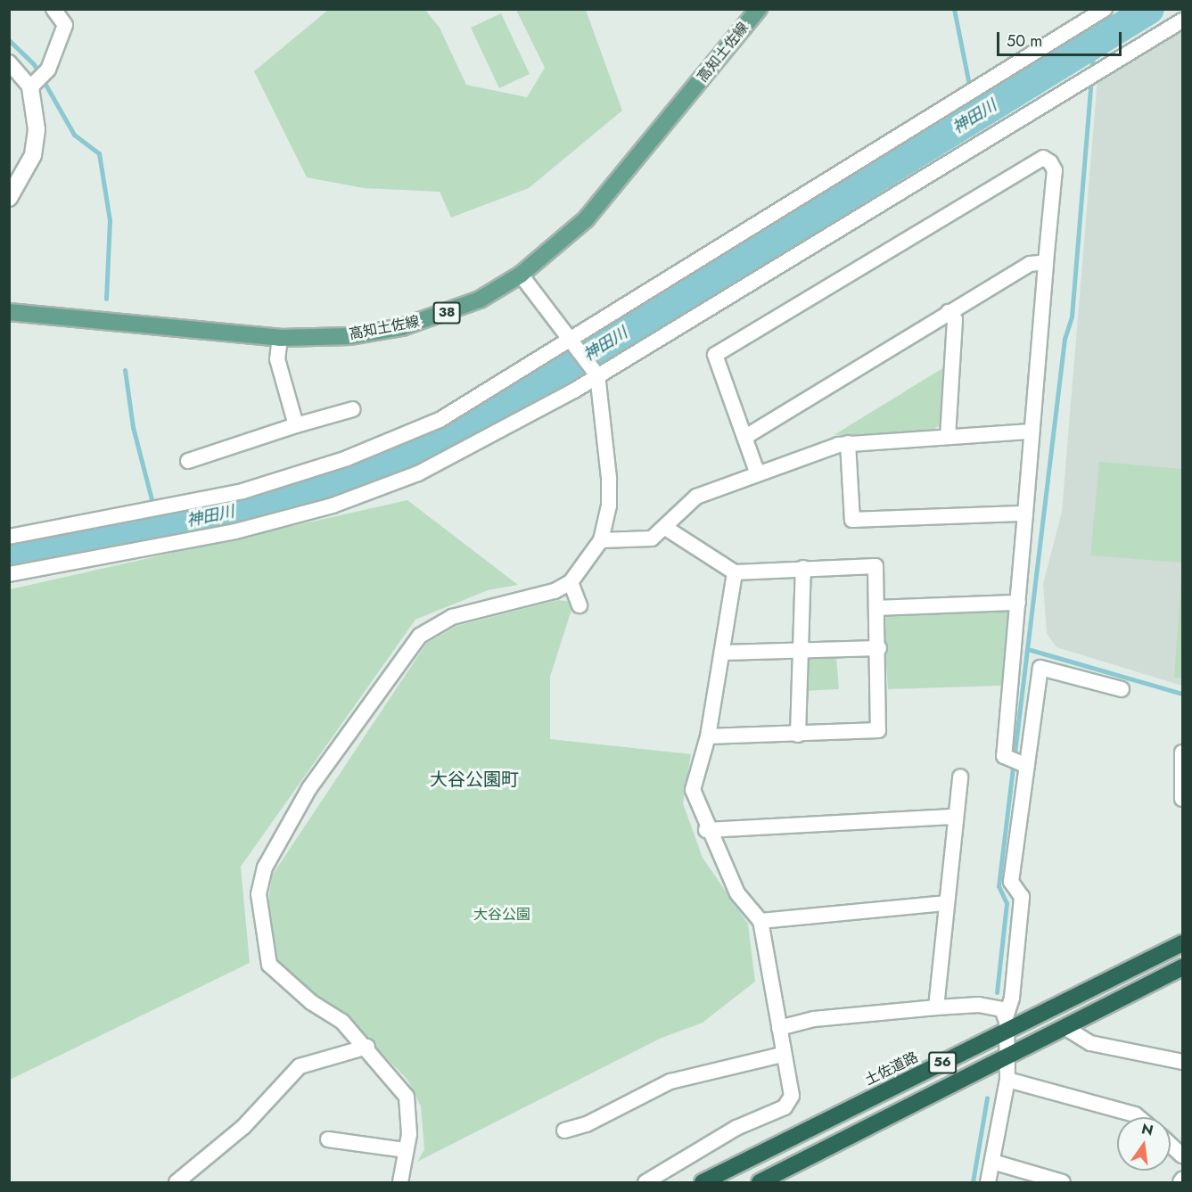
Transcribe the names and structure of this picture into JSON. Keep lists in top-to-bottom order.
{
  "streets": {
    "highway": ["56", "土佐道路"],
    "main road": ["高知土佐線", "38"]
  },
  "districts": ["大谷公園町"],
  "water": ["神田川"],
  "parks": ["大谷公園"],
  "scale_bar": "50 m",
  "north": "top"
}
